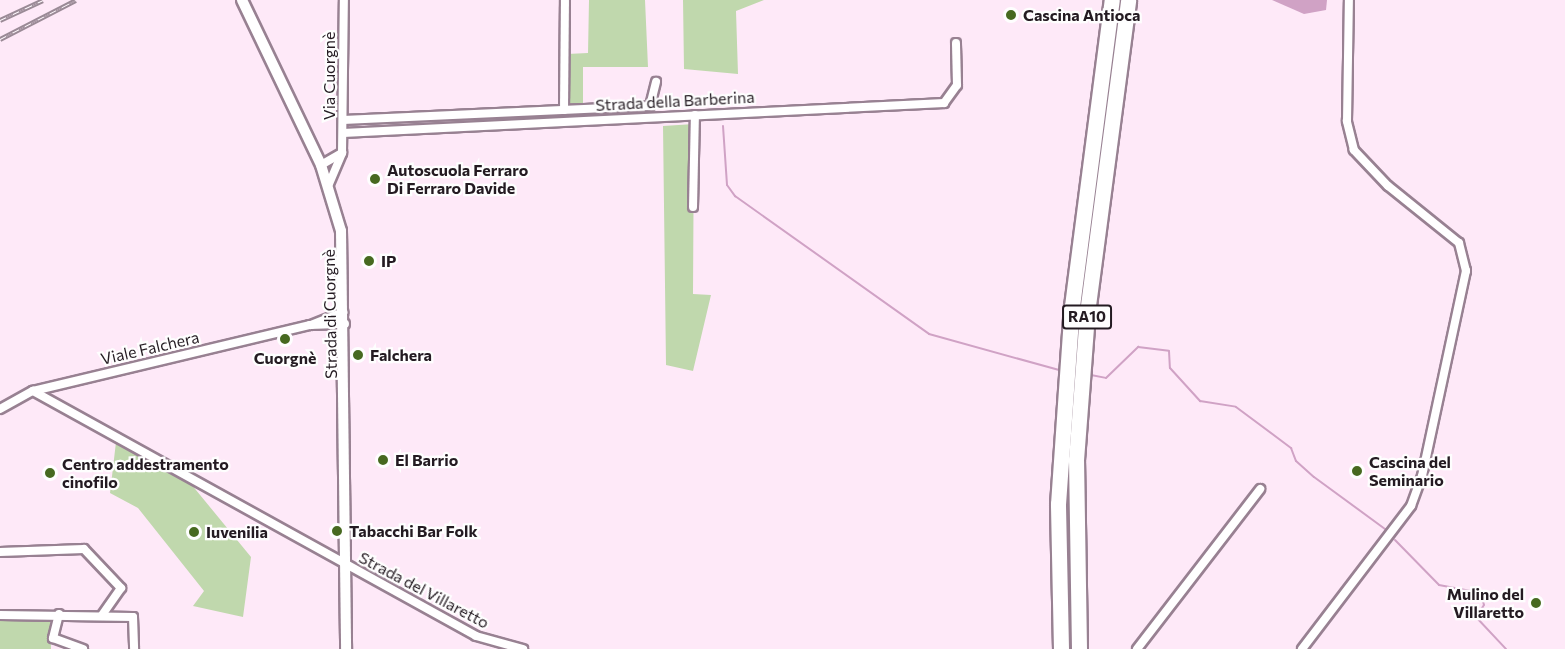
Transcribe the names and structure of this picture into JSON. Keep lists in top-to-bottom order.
{
  "streets": {
    "highway": ["RA10"],
    "main road": ["Strada di Cuorgnè"],
    "street": [
      "Via Cuorgnè",
      "Strada della Barberina",
      "Viale Falchera",
      "Strada del Villaretto"
    ]
  },
  "crossings": [
    ["Via Cuorgnè", "Strada della Barberina"],
    ["Via Cuorgnè", "Strada di Cuorgnè"],
    ["Strada di Cuorgnè", "Viale Falchera"],
    ["Strada di Cuorgnè", "Strada del Villaretto"],
    ["Viale Falchera", "Strada del Villaretto"]
  ],
  "places": [
    "Cascina Antioca",
    "Autoscuola Ferraro Di Ferraro Davide",
    "IP",
    "Cuorgnè",
    "Falchera",
    "El Barrio",
    "Cascina del Seminario",
    "Centro addestramento cinofilo",
    "Tabacchi Bar Folk",
    "Iuvenilia",
    "Mulino del Villaretto"
  ]
}
